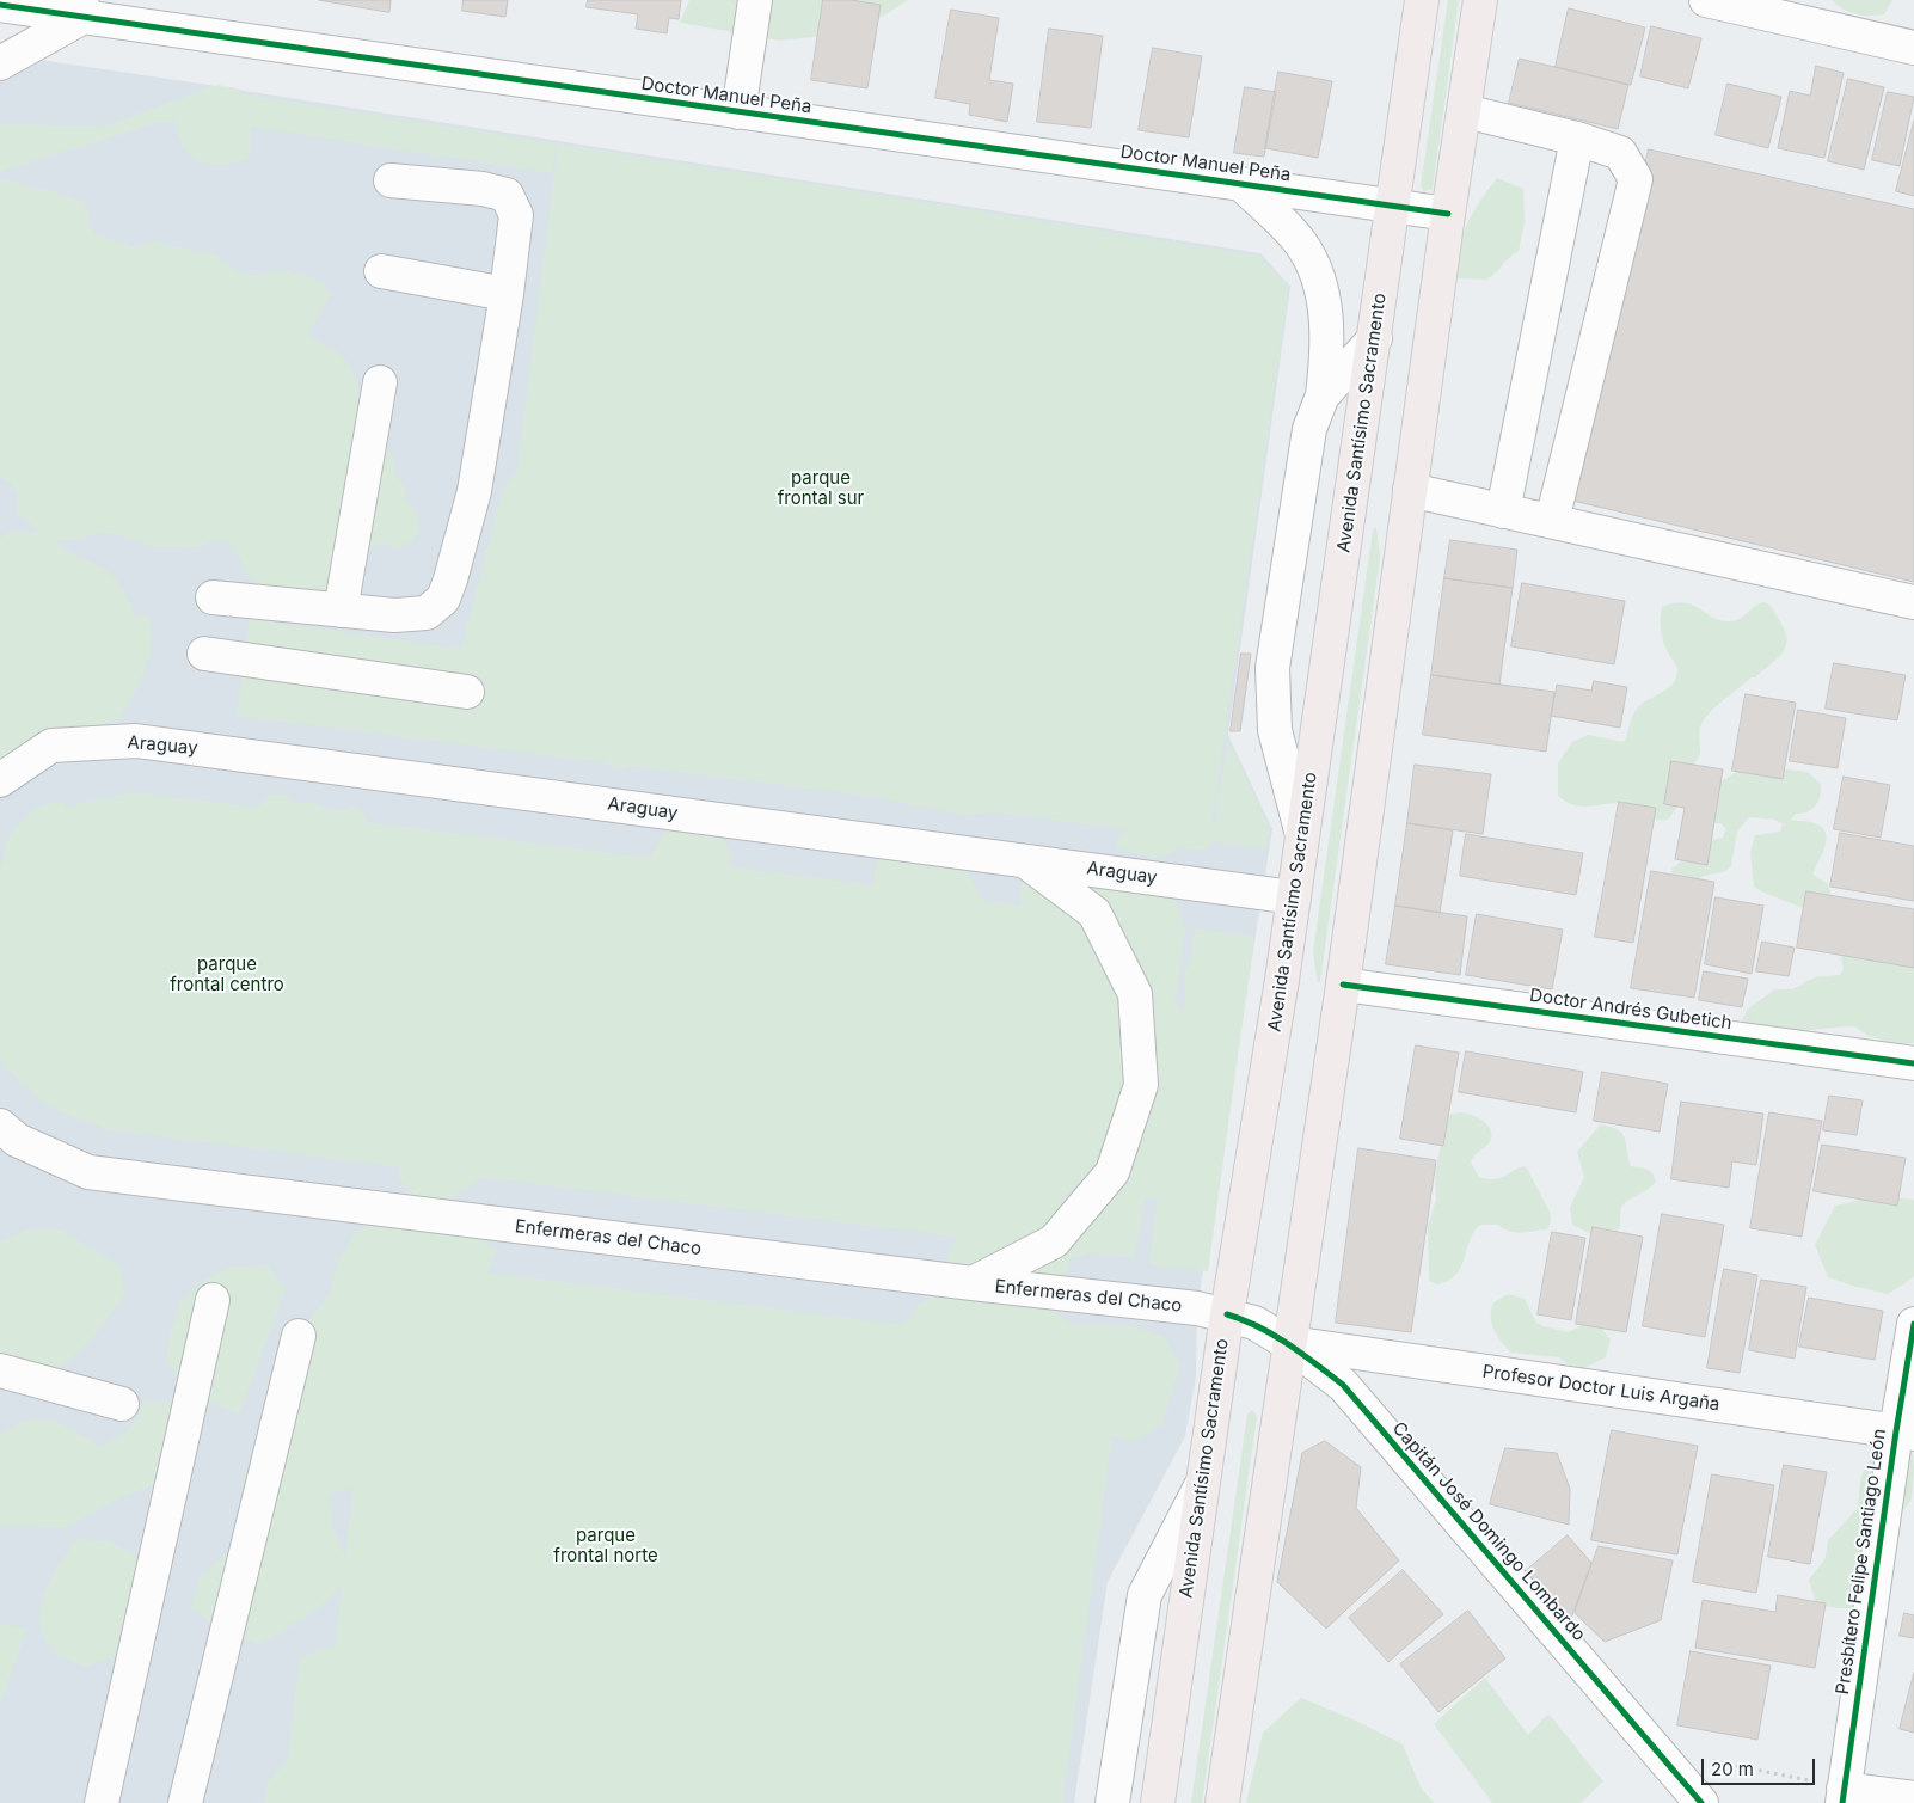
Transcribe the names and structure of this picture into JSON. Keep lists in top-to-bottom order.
{
  "streets": {
    "main road": ["Avenida Santísimo Sacramento"],
    "street": [
      "Doctor Manuel Peña",
      "Araguay",
      "Doctor Andrés Gubetich",
      "Enfermeras del Chaco",
      "Profesor Doctor Luis Argaña",
      "Capitán José Domingo Lombardo",
      "Presbítero Felipe Santiago León"
    ]
  },
  "crossings": [
    ["Doctor Manuel Peña", "Avenida Santísimo Sacramento"],
    ["Avenida Santísimo Sacramento", "Araguay"],
    ["Avenida Santísimo Sacramento", "Enfermeras del Chaco"],
    ["Avenida Santísimo Sacramento", "Capitán José Domingo Lombardo"],
    ["Enfermeras del Chaco", "Capitán José Domingo Lombardo"],
    ["Profesor Doctor Luis Argaña", "Capitán José Domingo Lombardo"],
    ["Profesor Doctor Luis Argaña", "Presbítero Felipe Santiago León"]
  ],
  "parks": ["parque frontal sur", "parque frontal centro", "parque frontal norte"],
  "scale_bar": "20 m"
}
